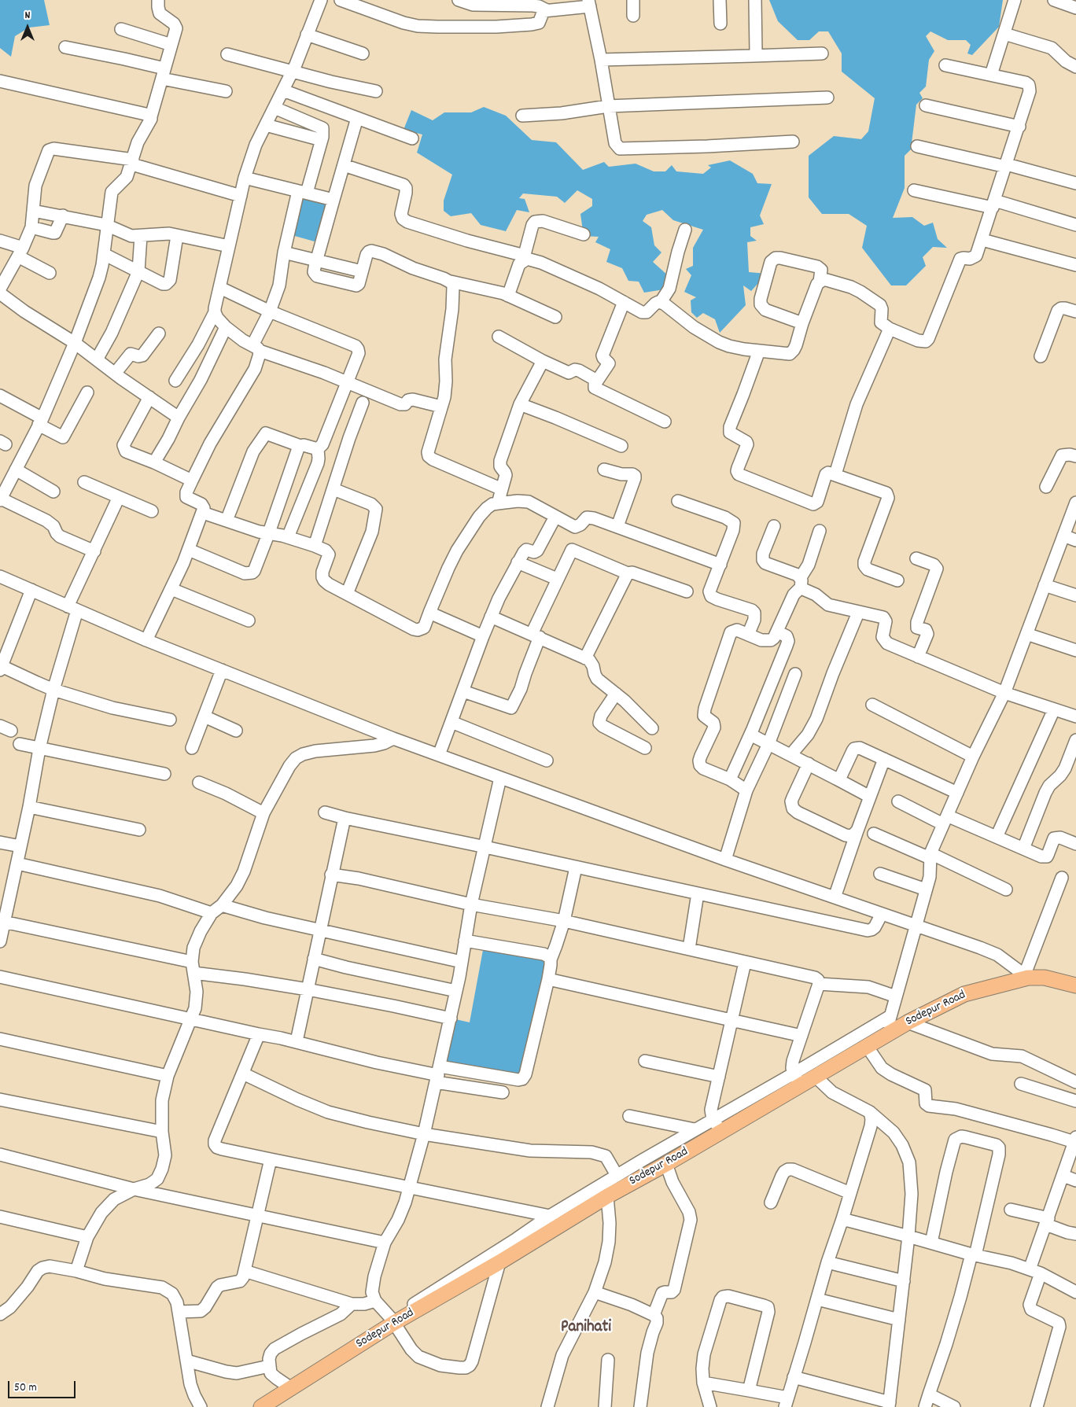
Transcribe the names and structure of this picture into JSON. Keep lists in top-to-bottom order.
{
  "streets": {
    "main road": ["Sodepur Road"]
  },
  "districts": ["Panihati"],
  "scale_bar": "50 m",
  "north": "top"
}
